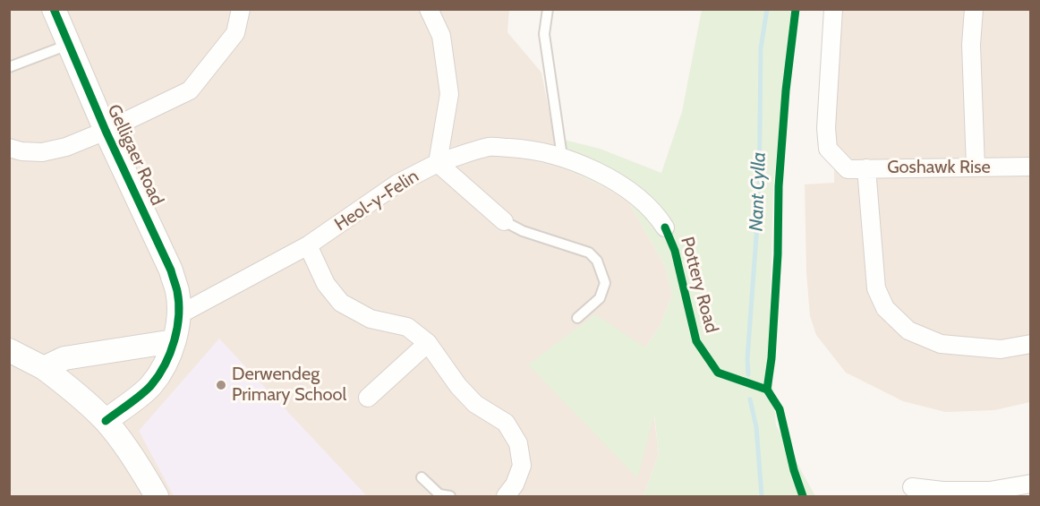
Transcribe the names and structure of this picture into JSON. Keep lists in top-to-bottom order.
{
  "streets": {
    "street": [
      "Gelligaer Road",
      "Goshawk Rise",
      "Heol-y-Felin",
      "Pottery Road"
    ]
  },
  "crossings": [
    ["Gelligaer Road", "Heol-y-Felin"],
    ["Heol-y-Felin", "Pottery Road"]
  ],
  "water": ["Nant Cylla"],
  "places": ["Derwendeg Primary School"]
}
